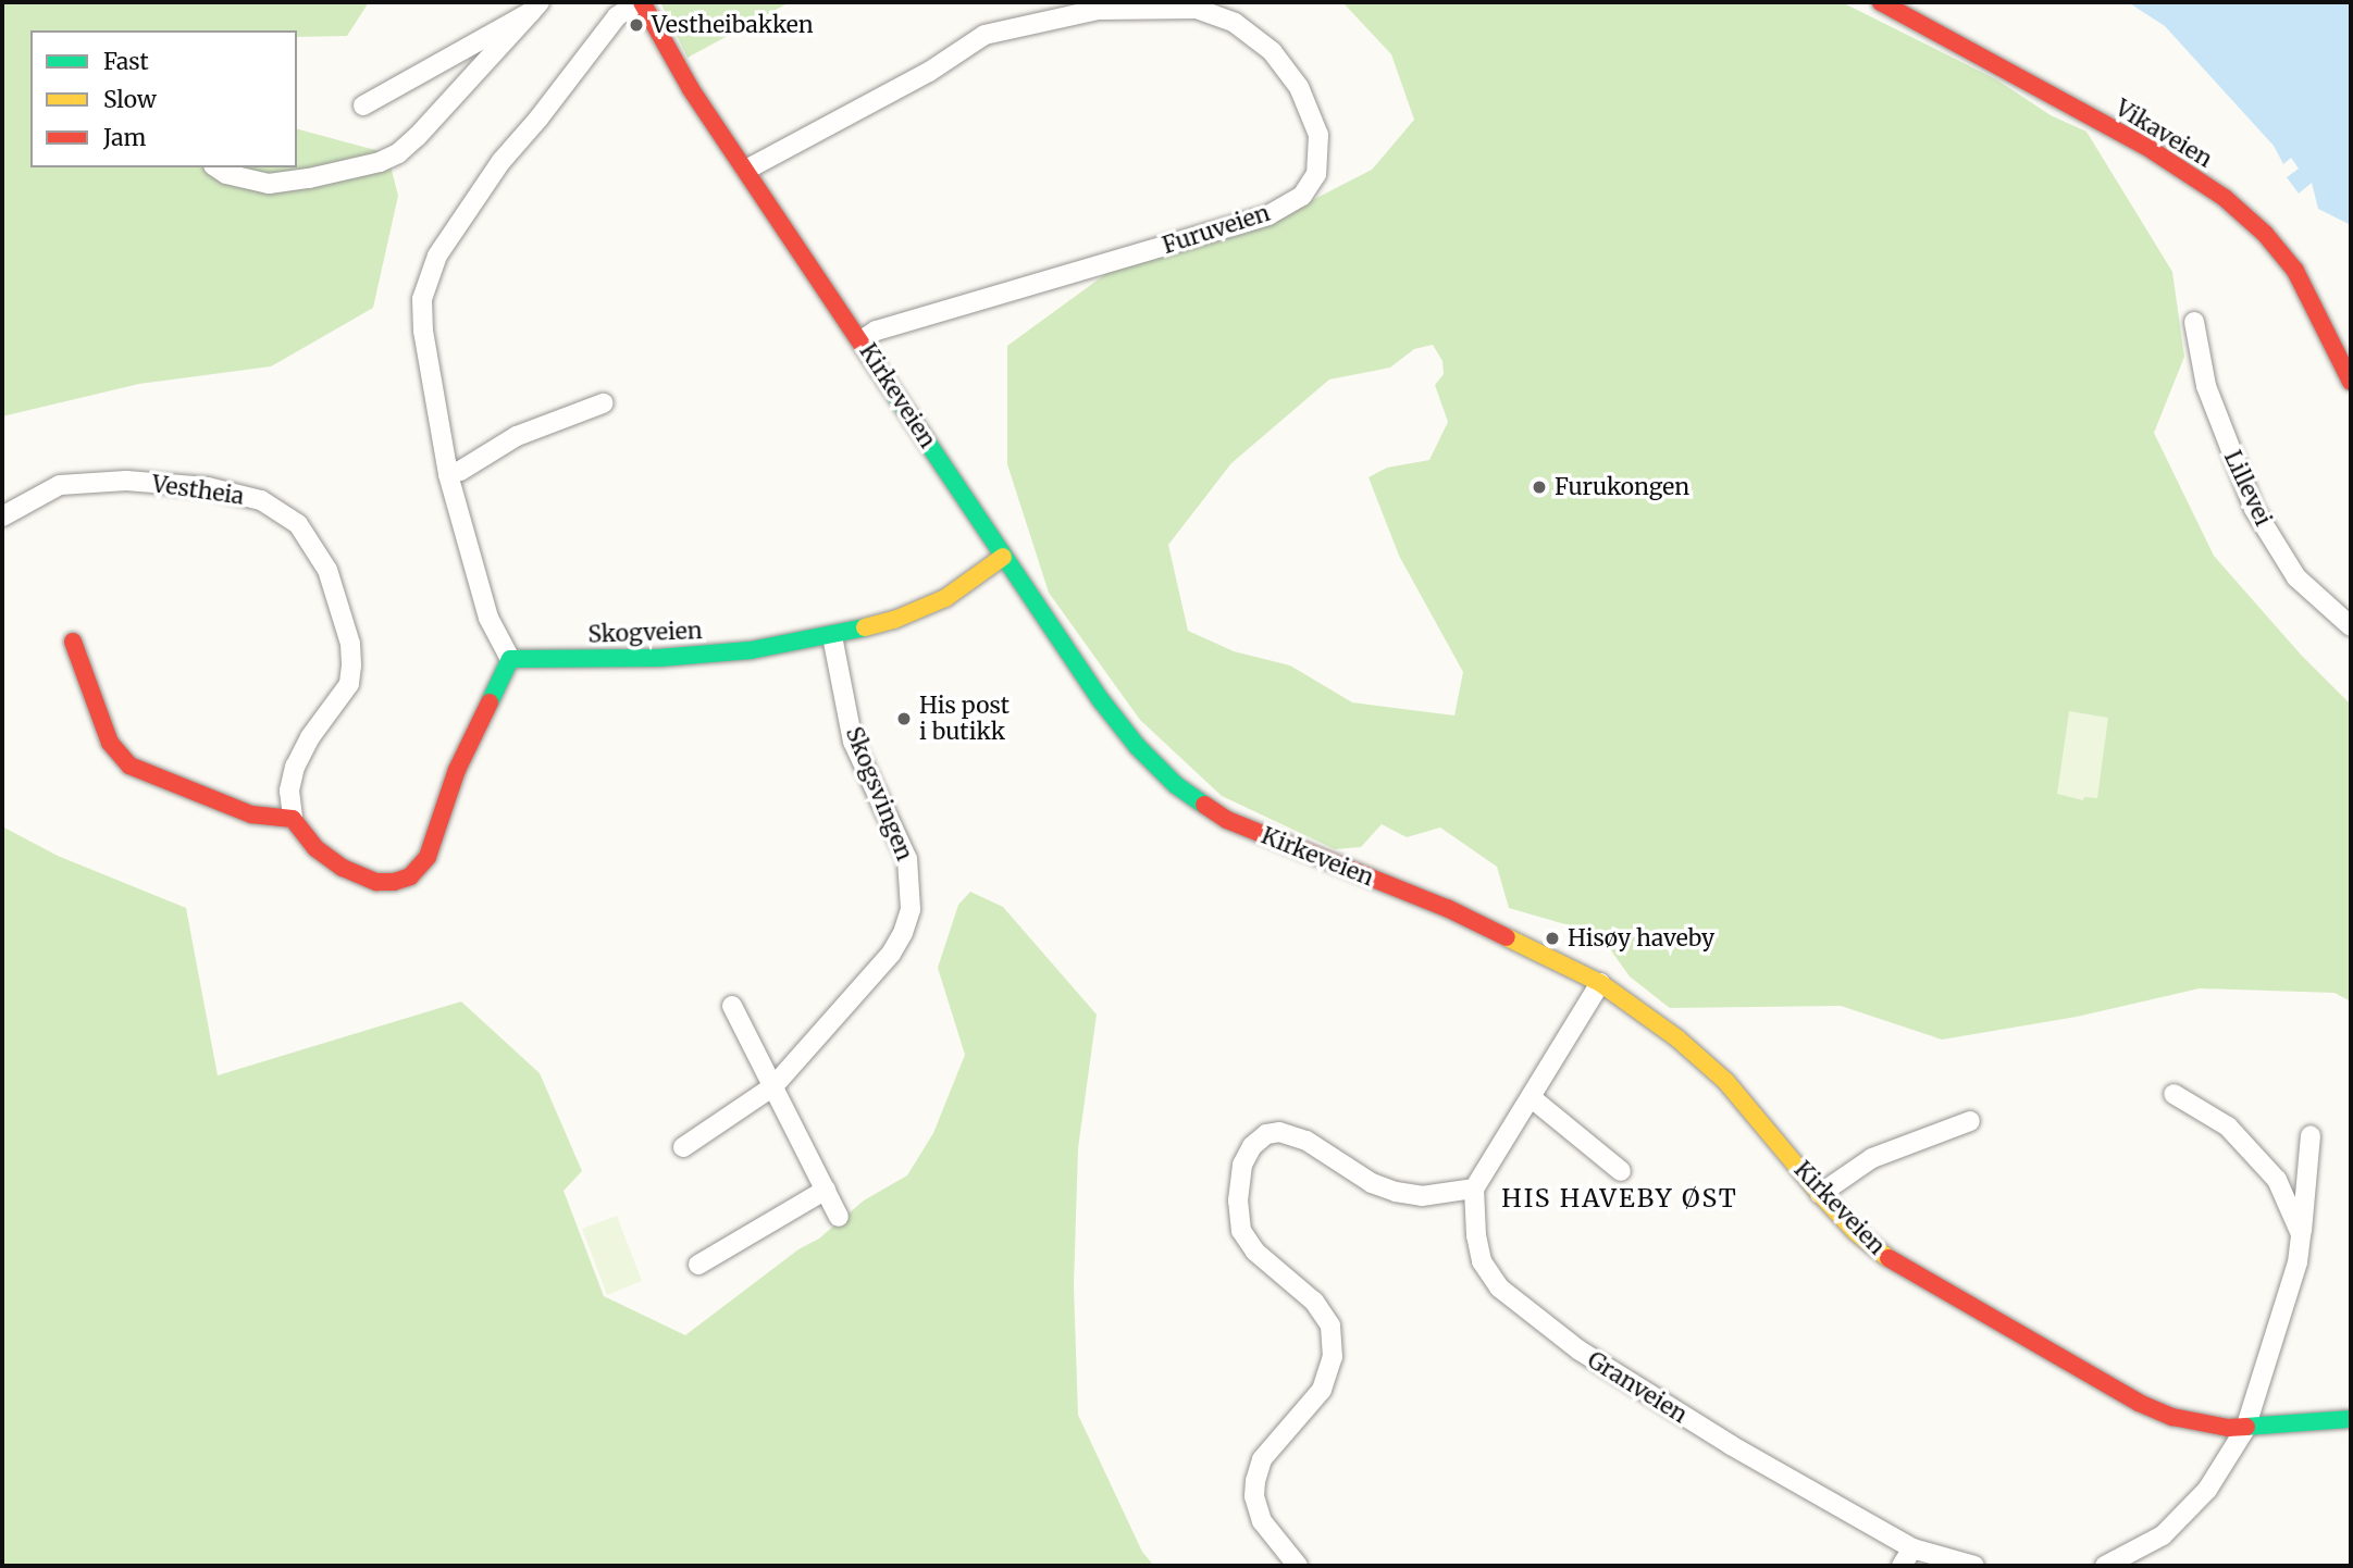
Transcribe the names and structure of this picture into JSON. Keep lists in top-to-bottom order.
{
  "streets": {
    "main road": ["Vikaveien", "Kirkeveien", "Skogveien"],
    "street": [
      "Furuveien",
      "Lillevei",
      "Vestheia",
      "Skogsvingen",
      "Granveien"
    ]
  },
  "crossings": [
    ["Furuveien", "Kirkeveien"],
    ["Kirkeveien", "Skogveien"],
    ["Skogveien", "Skogsvingen"]
  ],
  "districts": ["HIS HAVEBY ØST"],
  "places": [
    "Vestheibakken",
    "Furukongen",
    "His post i butikk",
    "Hisøy haveby"
  ],
  "legend": ["Fast", "Slow", "Jam"]
}
